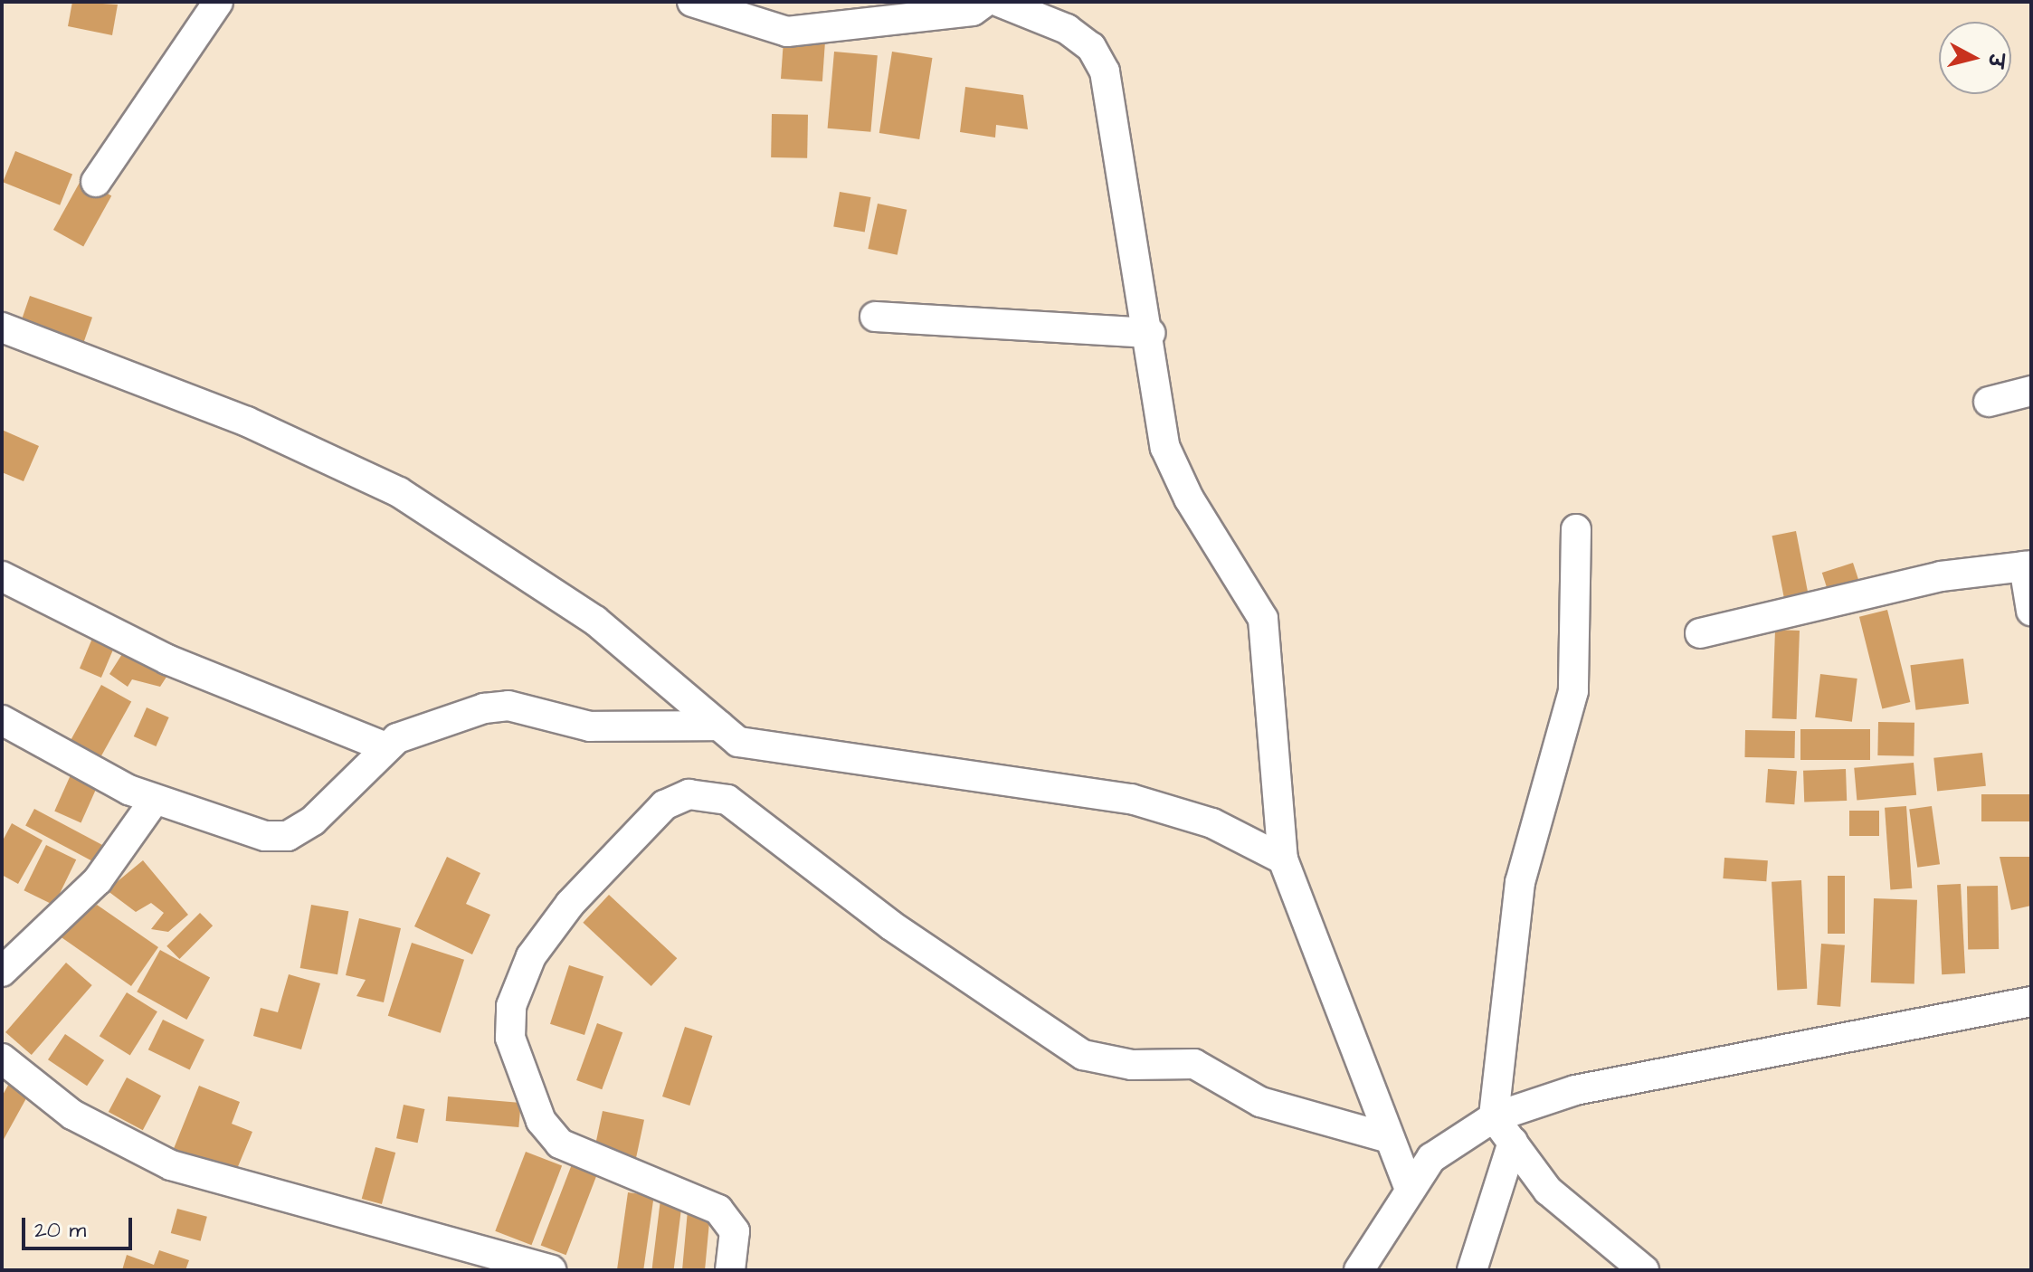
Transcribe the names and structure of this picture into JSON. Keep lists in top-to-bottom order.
{
  "scale_bar": "20 m",
  "north": "right"
}
